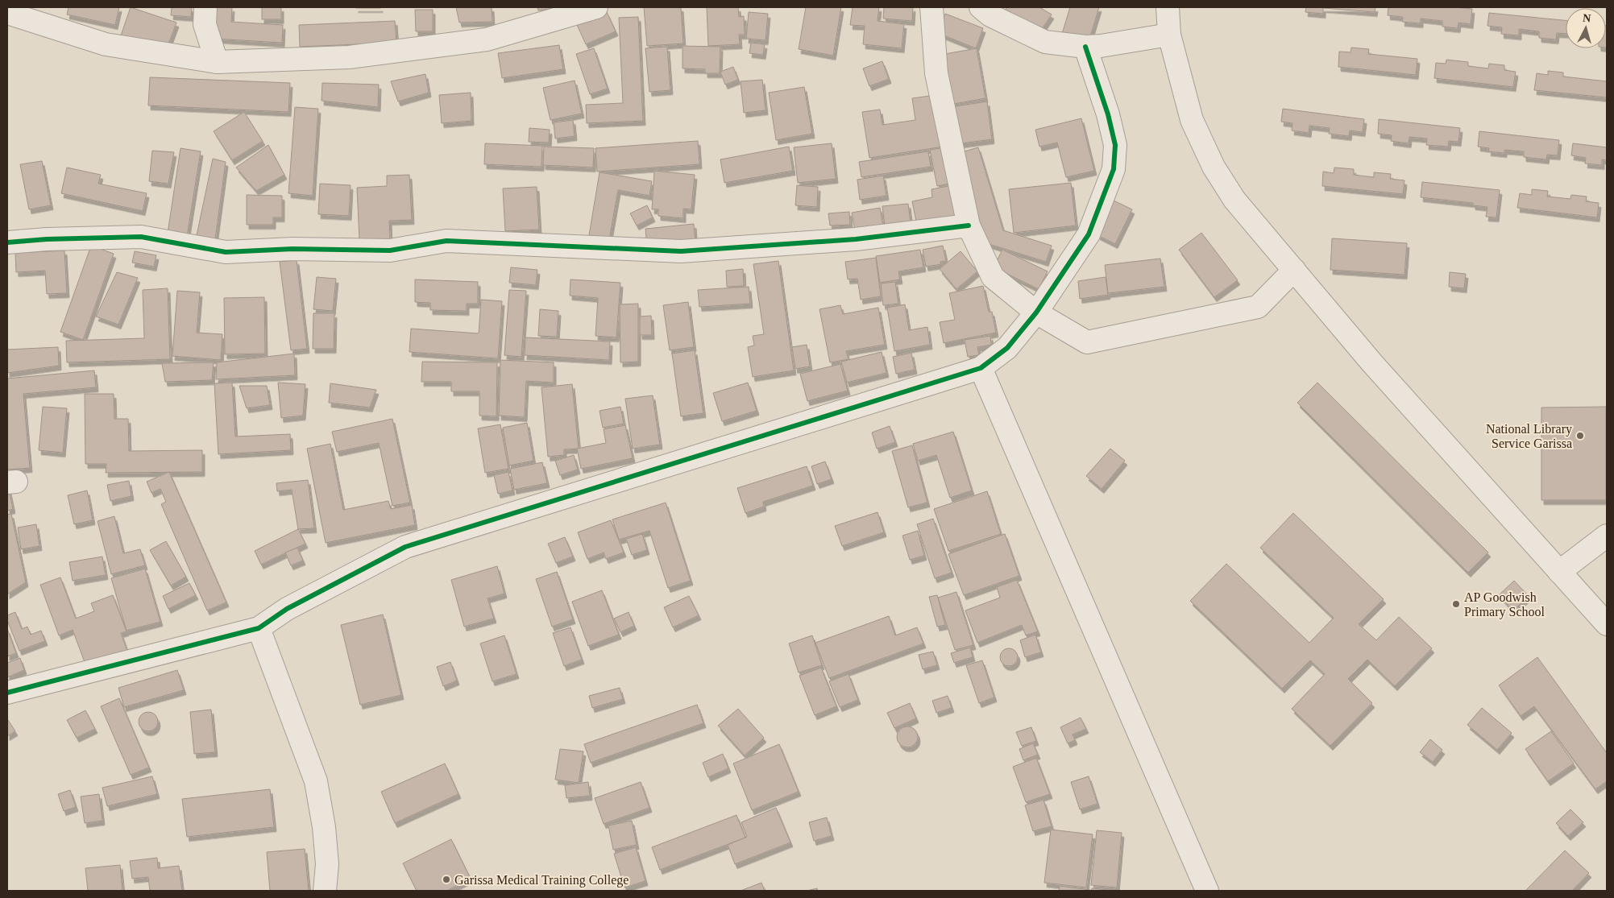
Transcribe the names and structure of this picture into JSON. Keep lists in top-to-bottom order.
{
  "places": ["National Library Service Garissa", "AP Goodwish Primary School", "Garissa Medical Training College"],
  "north": "top"
}
